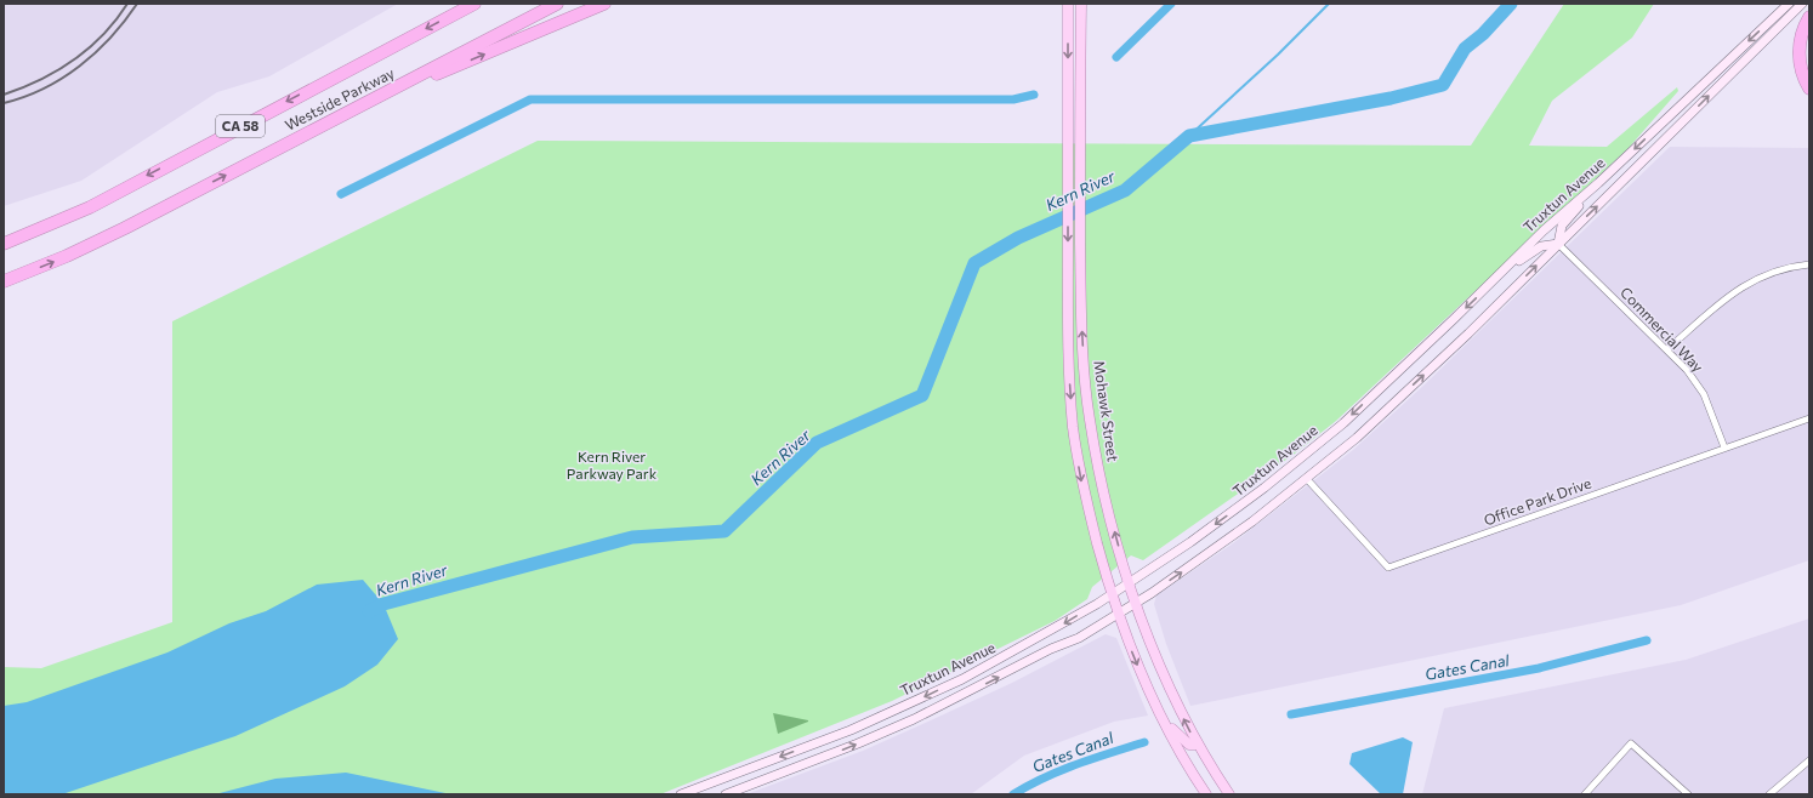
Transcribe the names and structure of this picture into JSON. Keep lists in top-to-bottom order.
{
  "streets": {
    "highway": ["Westside Parkway", "CA 58"],
    "main road": ["Truxtun Avenue", "Mohawk Street"],
    "street": ["Commercial Way", "Office Park Drive"]
  },
  "crossings": [
    ["Truxtun Avenue", "Commercial Way"],
    ["Truxtun Avenue", "Mohawk Street"],
    ["Truxtun Avenue", "Office Park Drive"],
    ["Commercial Way", "Office Park Drive"]
  ],
  "water": ["Kern River", "Gates Canal"],
  "parks": ["Kern River Parkway Park"]
}
